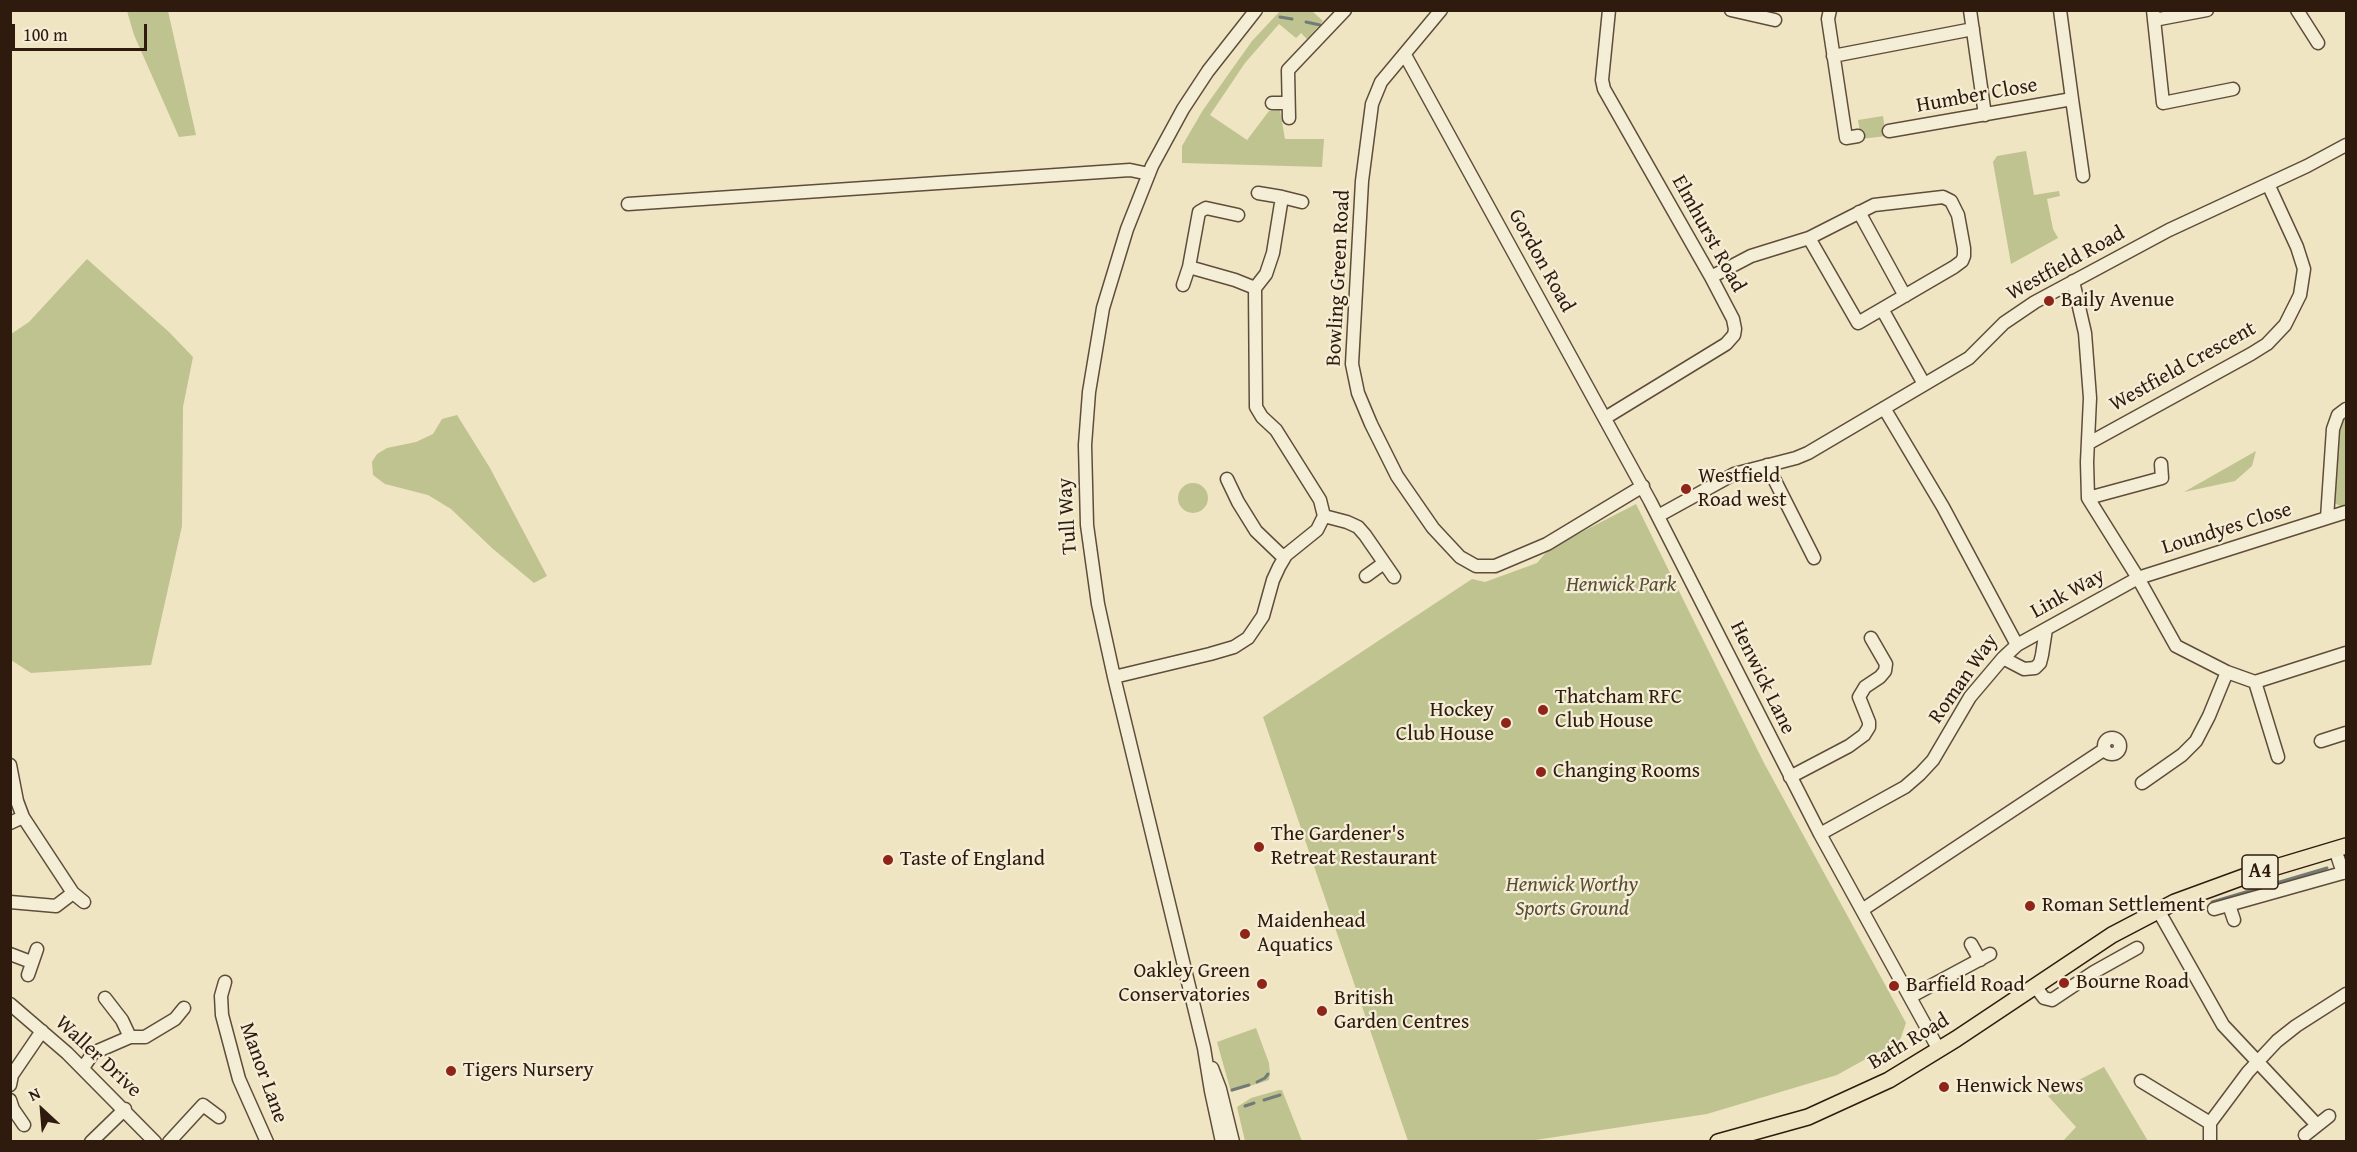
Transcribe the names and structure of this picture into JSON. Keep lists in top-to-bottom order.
{
  "streets": {
    "main road": ["A4", "Bath Road"],
    "street": [
      "Humber Close",
      "Elmhurst Road",
      "Gordon Road",
      "Westfield Road",
      "Bowling Green Road",
      "Westfield Crescent",
      "Tull Way",
      "Loundyes Close",
      "Link Way",
      "Henwick Lane",
      "Roman Way",
      "Waller Drive",
      "Manor Lane"
    ]
  },
  "crossings": [
    ["Elmhurst Road", "Gordon Road"],
    ["Gordon Road", "Bowling Green Road"],
    ["Gordon Road", "Henwick Lane"],
    ["Westfield Road", "Westfield Crescent"],
    ["Westfield Road", "Henwick Lane"],
    ["Westfield Road", "Roman Way"],
    ["Bowling Green Road", "Henwick Lane"],
    ["Loundyes Close", "Link Way"],
    ["Link Way", "Roman Way"],
    ["Henwick Lane", "Roman Way"],
    ["Henwick Lane", "Bath Road"]
  ],
  "parks": ["Henwick Park", "Henwick Worthy Sports Ground"],
  "places": [
    "Baily Avenue",
    "Westfield Road west",
    "Thatcham RFC Club House",
    "Hockey Club House",
    "Changing Rooms",
    "The Gardener's Retreat Restaurant",
    "Taste of England",
    "Roman Settlement",
    "Maidenhead Aquatics",
    "Bourne Road",
    "Oakley Green Conservatories",
    "Barfield Road",
    "British Garden Centres",
    "Tigers Nursery",
    "Henwick News"
  ],
  "scale_bar": "100 m",
  "north": "top left"
}
